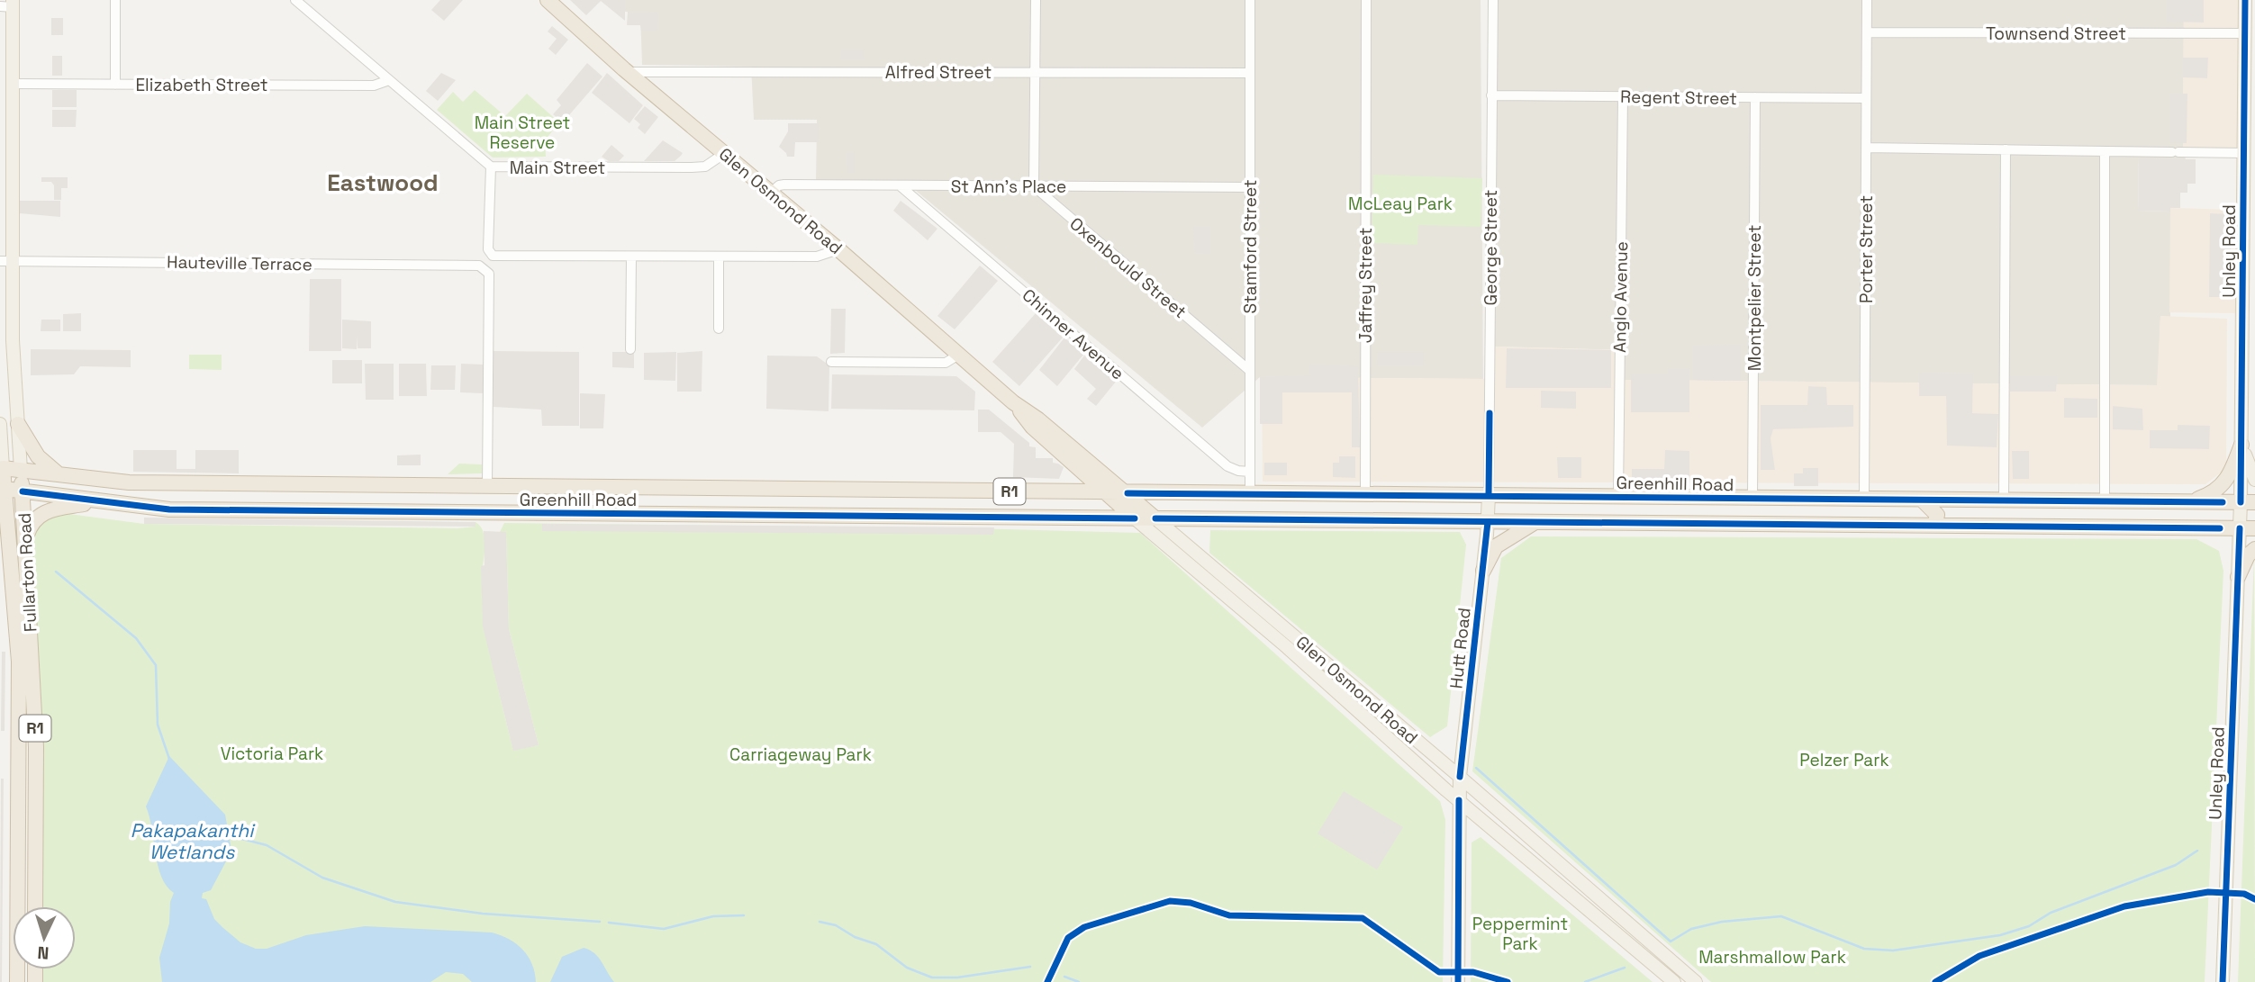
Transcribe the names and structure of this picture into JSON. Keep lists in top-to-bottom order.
{
  "streets": {
    "highway": [
      "Glen Osmond Road",
      "Greenhill Road",
      "R1",
      "Fullarton Road"
    ],
    "main road": ["Unley Road", "Hutt Road"],
    "street": [
      "Townsend Street",
      "Alfred Street",
      "Elizabeth Street",
      "Regent Street",
      "Main Street",
      "St Ann's Place",
      "Stamford Street",
      "George Street",
      "Porter Street",
      "Hauteville Terrace",
      "Oxenbould Street",
      "Jaffrey Street",
      "Anglo Avenue",
      "Montpelier Street",
      "Chinner Avenue"
    ]
  },
  "crossings": [
    ["Townsend Street", "Porter Street"],
    ["Townsend Street", "Unley Road"],
    ["Alfred Street", "Glen Osmond Road"],
    ["Alfred Street", "Stamford Street"],
    ["Elizabeth Street", "Main Street"],
    ["Elizabeth Street", "Fullarton Road"],
    ["Regent Street", "George Street"],
    ["Regent Street", "Porter Street"],
    ["Regent Street", "Anglo Avenue"],
    ["Regent Street", "Montpelier Street"],
    ["Main Street", "Glen Osmond Road"],
    ["St Ann's Place", "Glen Osmond Road"],
    ["St Ann's Place", "Stamford Street"],
    ["St Ann's Place", "Oxenbould Street"],
    ["St Ann's Place", "Chinner Avenue"],
    ["Glen Osmond Road", "Greenhill Road"],
    ["Glen Osmond Road", "Hutt Road"],
    ["Stamford Street", "Oxenbould Street"],
    ["Stamford Street", "Chinner Avenue"],
    ["Stamford Street", "Greenhill Road"],
    ["George Street", "Greenhill Road"],
    ["George Street", "Hutt Road"],
    ["Porter Street", "Greenhill Road"],
    ["Unley Road", "Greenhill Road"],
    ["Hauteville Terrace", "Greenhill Road"],
    ["Hauteville Terrace", "Fullarton Road"],
    ["Jaffrey Street", "Greenhill Road"],
    ["Anglo Avenue", "Greenhill Road"],
    ["Montpelier Street", "Greenhill Road"],
    ["Greenhill Road", "R1"],
    ["Greenhill Road", "Fullarton Road"],
    ["Greenhill Road", "Hutt Road"],
    ["R1", "Fullarton Road"]
  ],
  "districts": ["Eastwood"],
  "water": ["Pakapakanthi Wetlands"],
  "parks": [
    "Main Street Reserve",
    "McLeay Park",
    "Victoria Park",
    "Carriageway Park",
    "Pelzer Park",
    "Peppermint Park",
    "Marshmallow Park"
  ],
  "north": "bottom"
}
